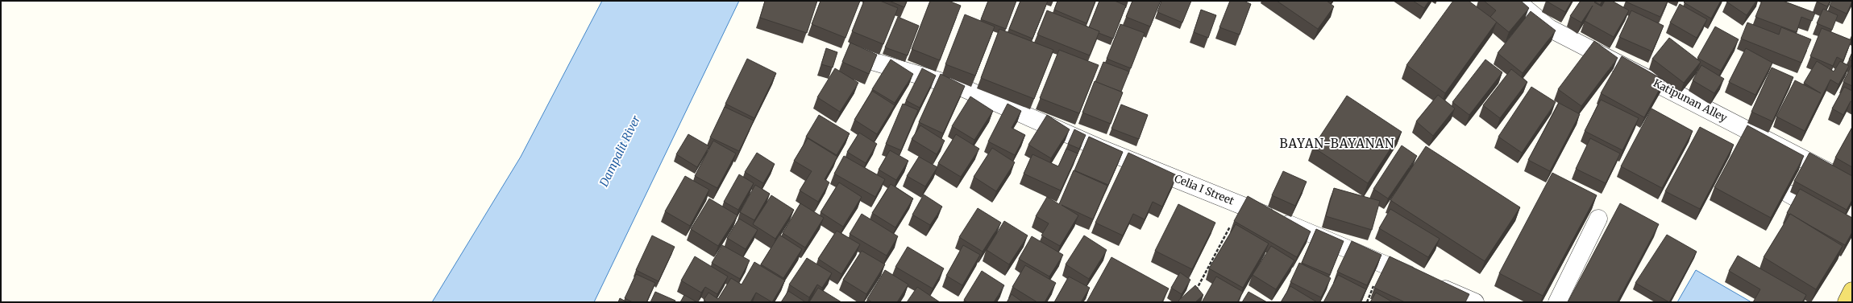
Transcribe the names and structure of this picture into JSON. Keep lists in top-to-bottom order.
{
  "streets": {
    "street": ["Katipunan Alley", "Celia I Street"]
  },
  "districts": ["BAYAN-BAYANAN"],
  "water": ["Dampalit River"]
}
